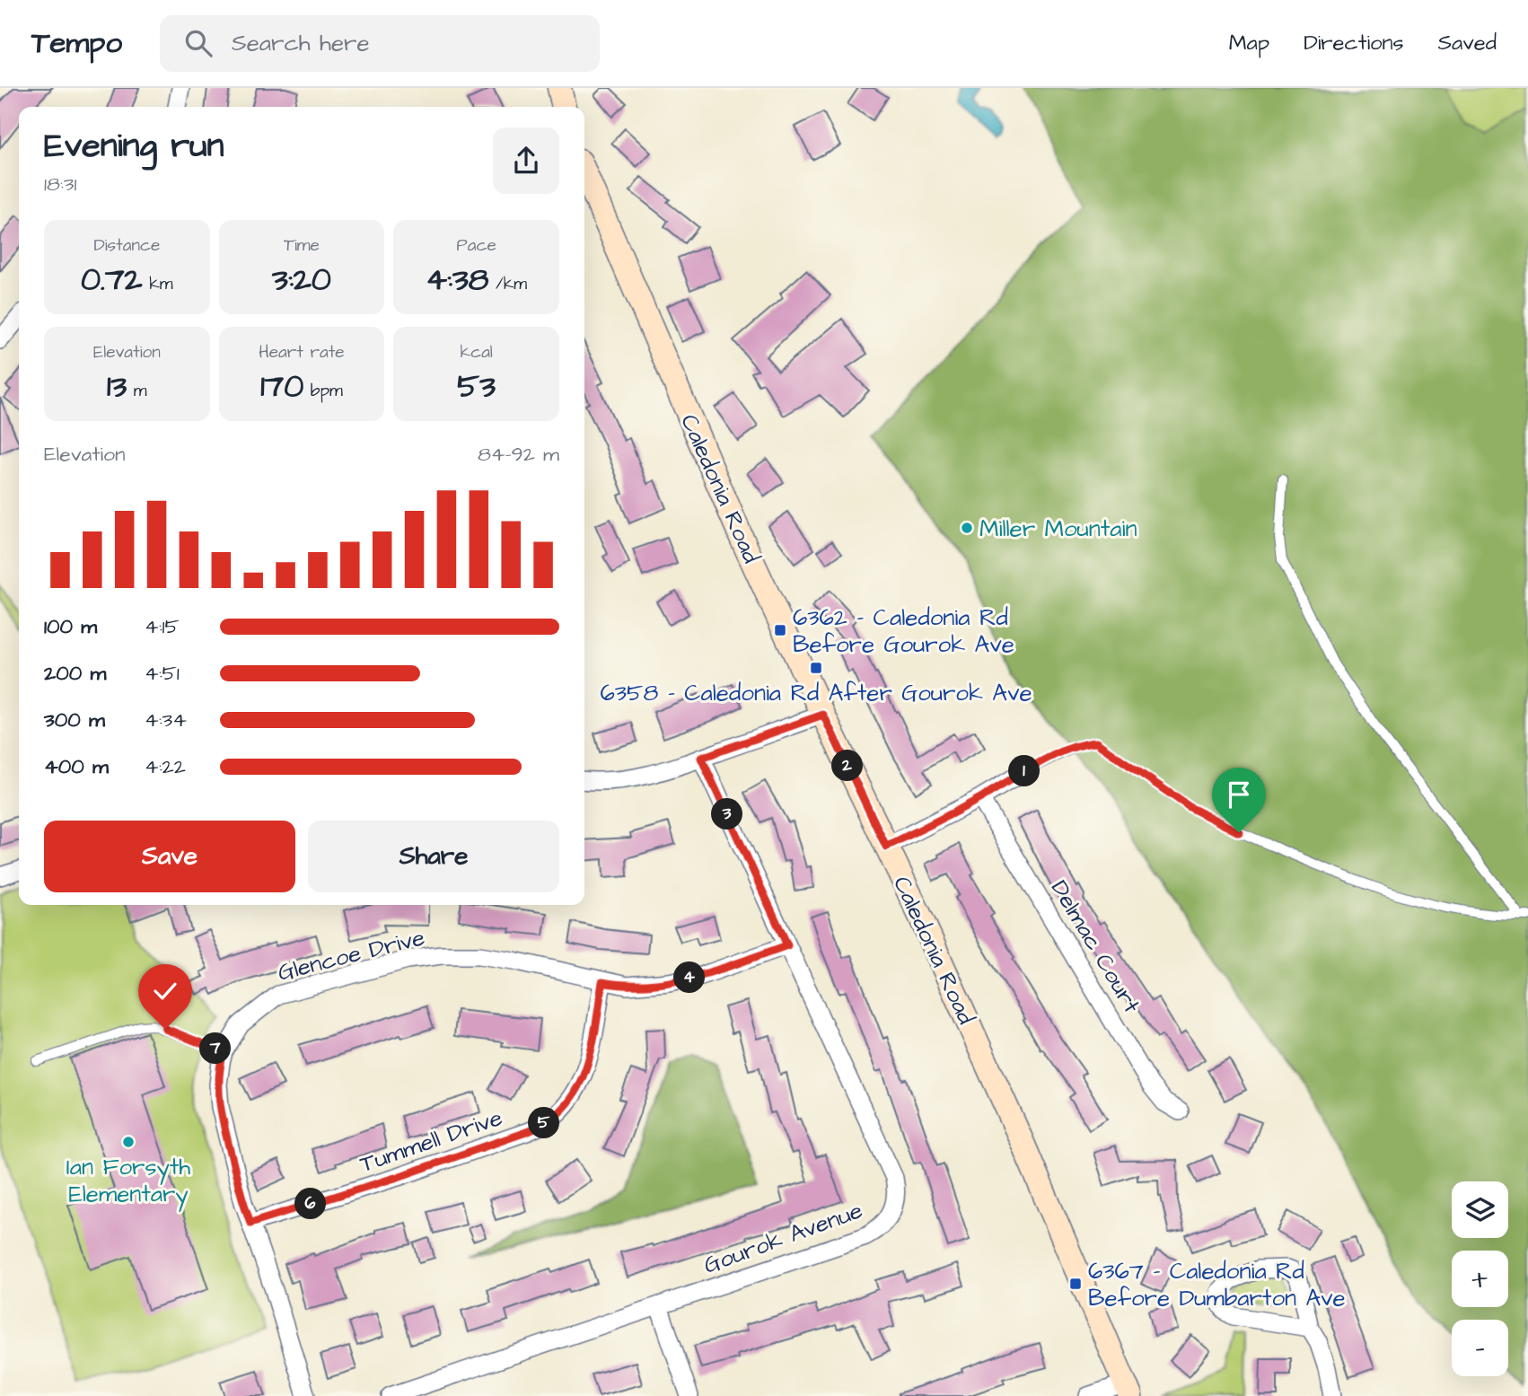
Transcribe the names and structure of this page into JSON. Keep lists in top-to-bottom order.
{
  "streets": {
    "street": [
      "Caledonia Road",
      "Delmac Court",
      "Glencoe Drive",
      "Tummell Drive",
      "Gourok Avenue"
    ]
  },
  "crossings": [
    ["Glencoe Drive", "Tummell Drive"],
    ["Glencoe Drive", "Gourok Avenue"]
  ],
  "places": {
    "other": ["Miller Mountain", "Ian Forsyth Elementary"],
    "transit": ["6362 - Caledonia Rd Before Gourok Ave", "6358 - Caledonia Rd After Gourok Ave", "6367 - Caledonia Rd Before Dumbarton Ave"]
  },
  "page": {
    "header": "Tempo",
    "search": "Search here",
    "nav": ["Map", "Directions", "Saved"],
    "heading": ["Evening run", "18:31"],
    "stats": [
      ["Distance", "0.72 km"],
      ["Time", "3:20"],
      ["Pace", "4:38 /km"],
      ["Elevation", "13 m"],
      ["Heart rate", "170 bpm"],
      ["kcal", "53"]
    ],
    "chart": ["Elevation", "84–92 m"],
    "list": [
      {
        "name": "100 m",
        "note": "4:15"
      },
      {
        "name": "200 m",
        "note": "4:51"
      },
      {
        "name": "300 m",
        "note": "4:34"
      },
      {
        "name": "400 m",
        "note": "4:22"
      }
    ],
    "pins": [
      "2",
      "1",
      "3",
      "4",
      "7",
      "5",
      "6"
    ],
    "buttons": ["Save", "Share"],
    "map_buttons": ["+", "−"]
  }
}
